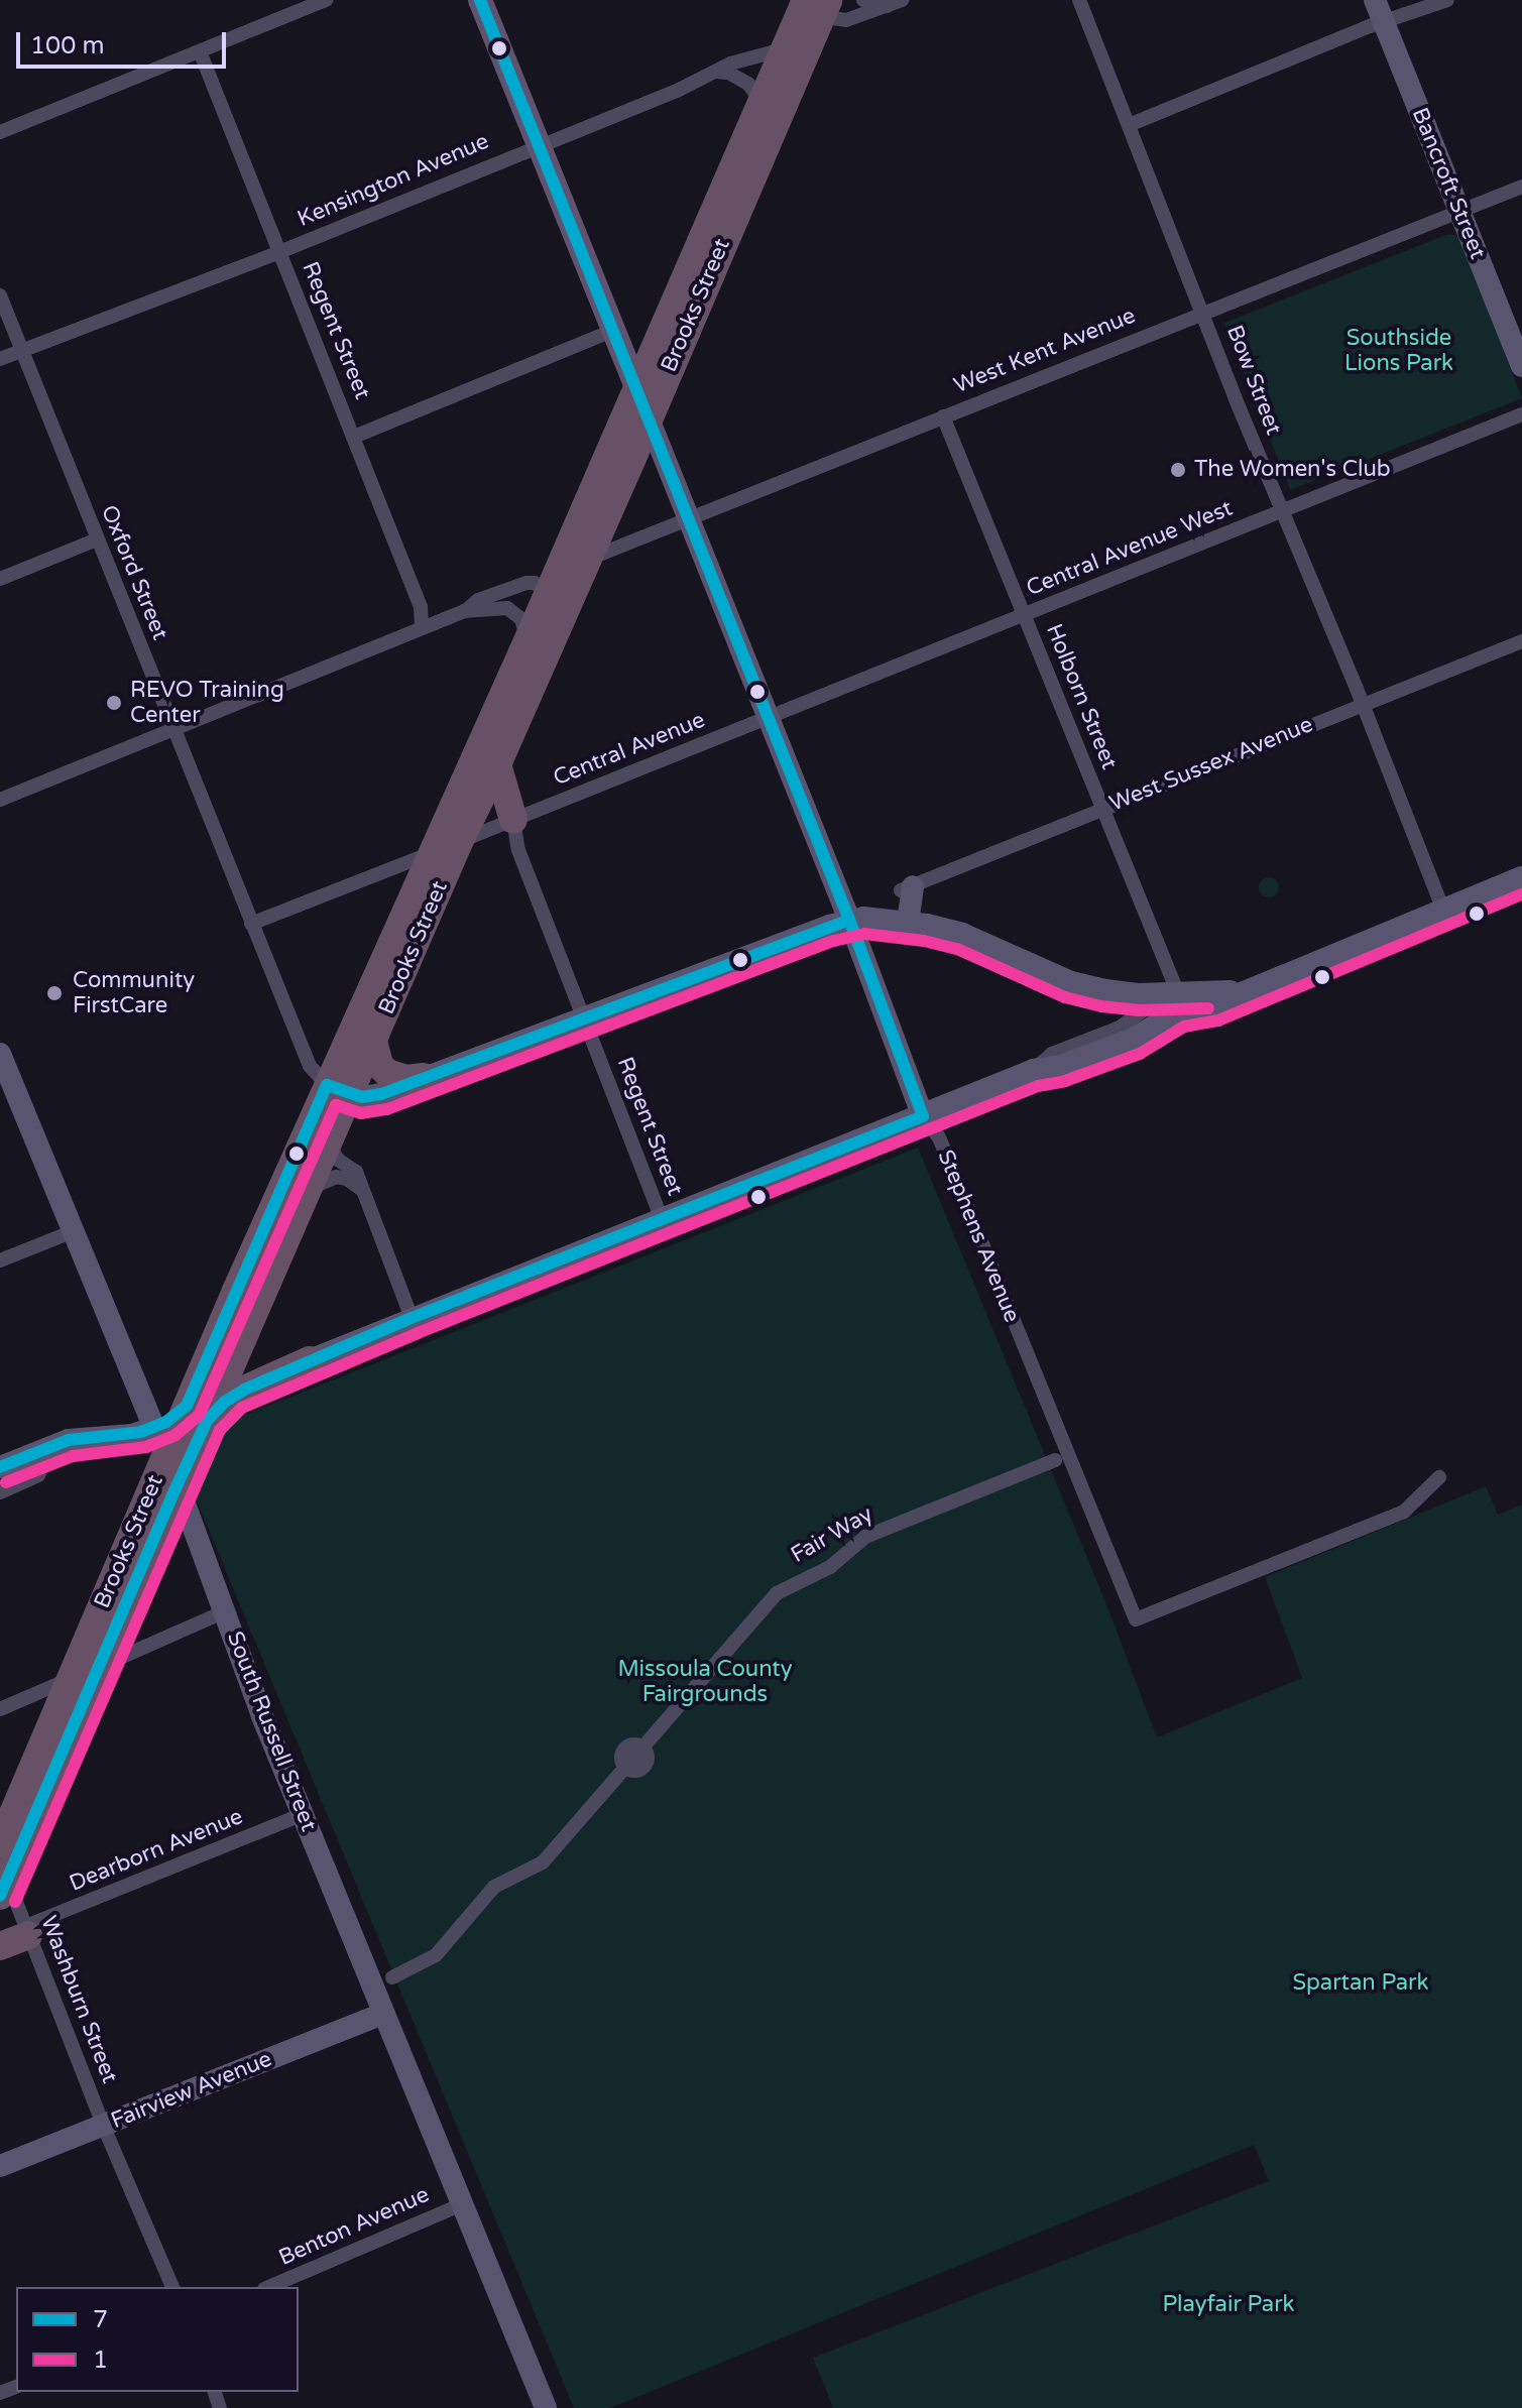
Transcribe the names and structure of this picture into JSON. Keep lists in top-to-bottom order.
{
  "streets": {
    "highway": ["Brooks Street"],
    "main road": ["Stephens Avenue"],
    "street": [
      "Kensington Avenue",
      "Bancroft Street",
      "Regent Street",
      "West Kent Avenue",
      "Bow Street",
      "Central Avenue West",
      "Oxford Street",
      "Holborn Street",
      "Central Avenue",
      "West Sussex Avenue",
      "Fair Way",
      "South Russell Street",
      "Dearborn Avenue",
      "Washburn Street",
      "Fairview Avenue",
      "Benton Avenue"
    ]
  },
  "crossings": [
    ["Kensington Avenue", "Brooks Street"],
    ["Kensington Avenue", "Regent Street"],
    ["Kensington Avenue", "Oxford Street"],
    ["Kensington Avenue", "Stephens Avenue"],
    ["Bancroft Street", "West Kent Avenue"],
    ["Brooks Street", "West Kent Avenue"],
    ["Brooks Street", "Oxford Street"],
    ["Brooks Street", "Central Avenue"],
    ["Brooks Street", "Stephens Avenue"],
    ["Brooks Street", "South Russell Street"],
    ["Brooks Street", "Washburn Street"],
    ["Regent Street", "Central Avenue"],
    ["West Kent Avenue", "Bow Street"],
    ["West Kent Avenue", "Holborn Street"],
    ["West Kent Avenue", "Stephens Avenue"],
    ["Bow Street", "Central Avenue West"],
    ["Bow Street", "West Sussex Avenue"],
    ["Central Avenue West", "Holborn Street"],
    ["Central Avenue West", "Central Avenue"],
    ["Oxford Street", "Central Avenue"],
    ["Holborn Street", "Central Avenue"],
    ["Holborn Street", "West Sussex Avenue"],
    ["Central Avenue", "Stephens Avenue"],
    ["South Russell Street", "Dearborn Avenue"],
    ["South Russell Street", "Fairview Avenue"],
    ["South Russell Street", "Benton Avenue"],
    ["Dearborn Avenue", "Washburn Street"],
    ["Washburn Street", "Fairview Avenue"]
  ],
  "parks": [
    "Southside Lions Park",
    "Missoula County Fairgrounds",
    "Spartan Park",
    "Playfair Park"
  ],
  "places": ["The Women's Club", "REVO Training Center", "Community FirstCare"],
  "lines": ["transit line 7", "transit line 1"],
  "legend": ["7", "1"],
  "scale_bar": "100 m"
}
